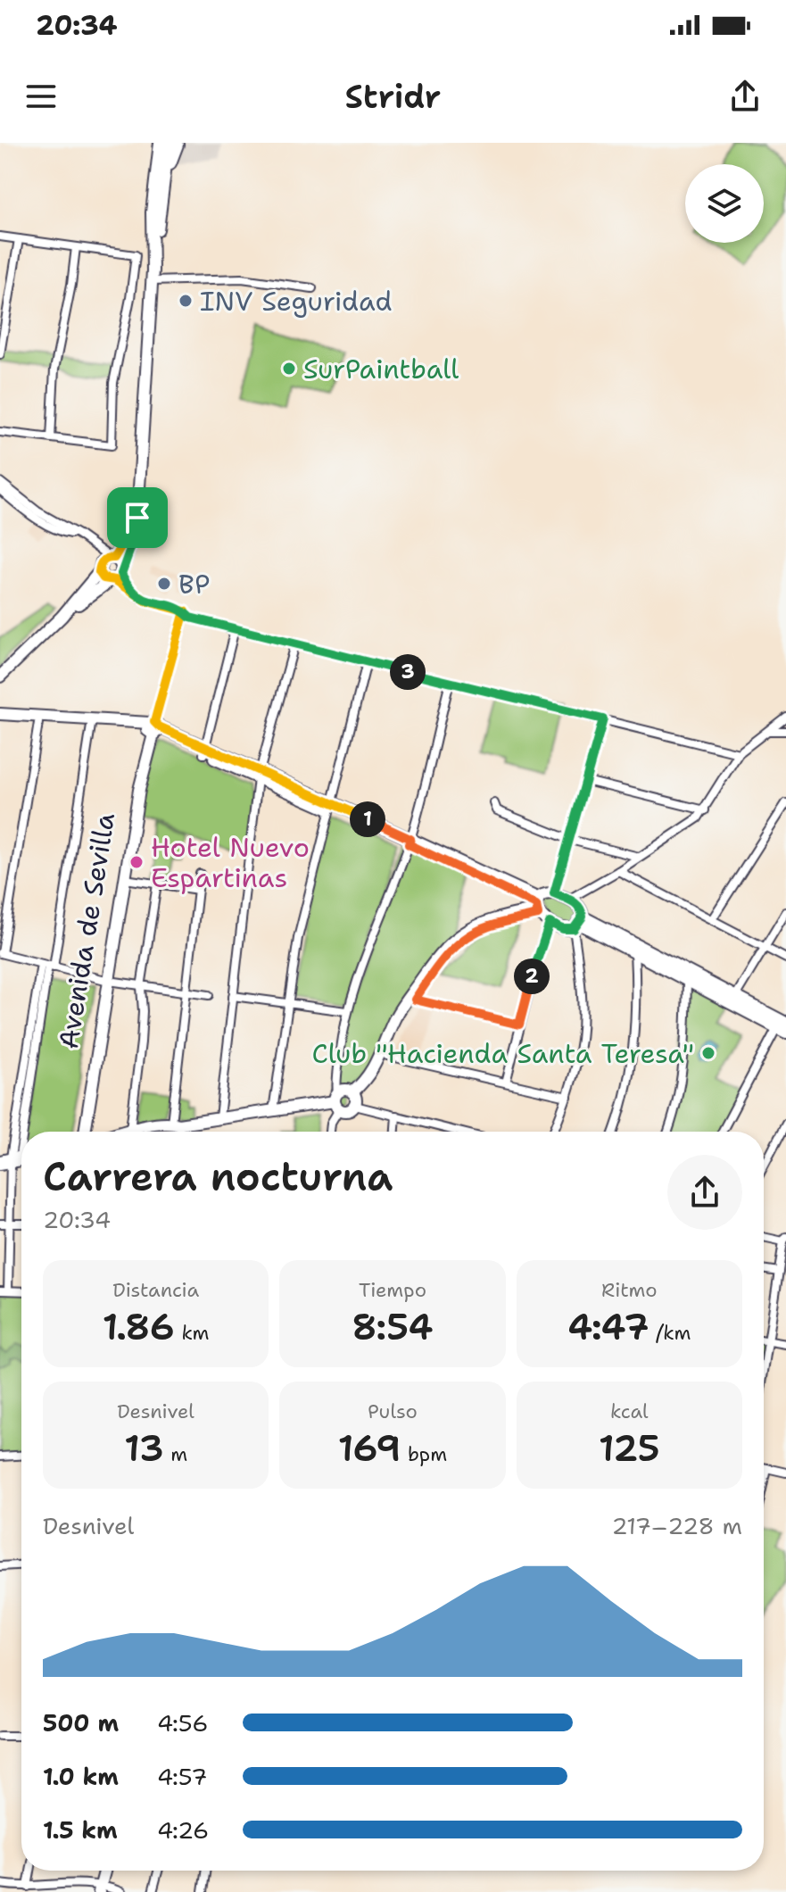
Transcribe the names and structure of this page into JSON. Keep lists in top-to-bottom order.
{
  "streets": {
    "street": ["Avenida de Sevilla"]
  },
  "places": [
    "INV Seguridad",
    "SurPaintball",
    "BP",
    "Hotel Nuevo Espartinas",
    "Club \"Hacienda Santa Teresa\""
  ],
  "page": {
    "status": "20:34",
    "header": "Stridr",
    "pins": ["3", "1", "2"],
    "heading": ["Carrera nocturna", "20:34"],
    "stats": [
      ["Distancia", "1.86 km"],
      ["Tiempo", "8:54"],
      ["Ritmo", "4:47 /km"],
      ["Desnivel", "13 m"],
      ["Pulso", "169 bpm"],
      ["kcal", "125"]
    ],
    "chart": ["Desnivel", "217–228 m"],
    "list": [
      {
        "name": "500 m",
        "note": "4:56"
      },
      {
        "name": "1.0 km",
        "note": "4:57"
      },
      {
        "name": "1.5 km",
        "note": "4:26"
      }
    ]
  }
}
